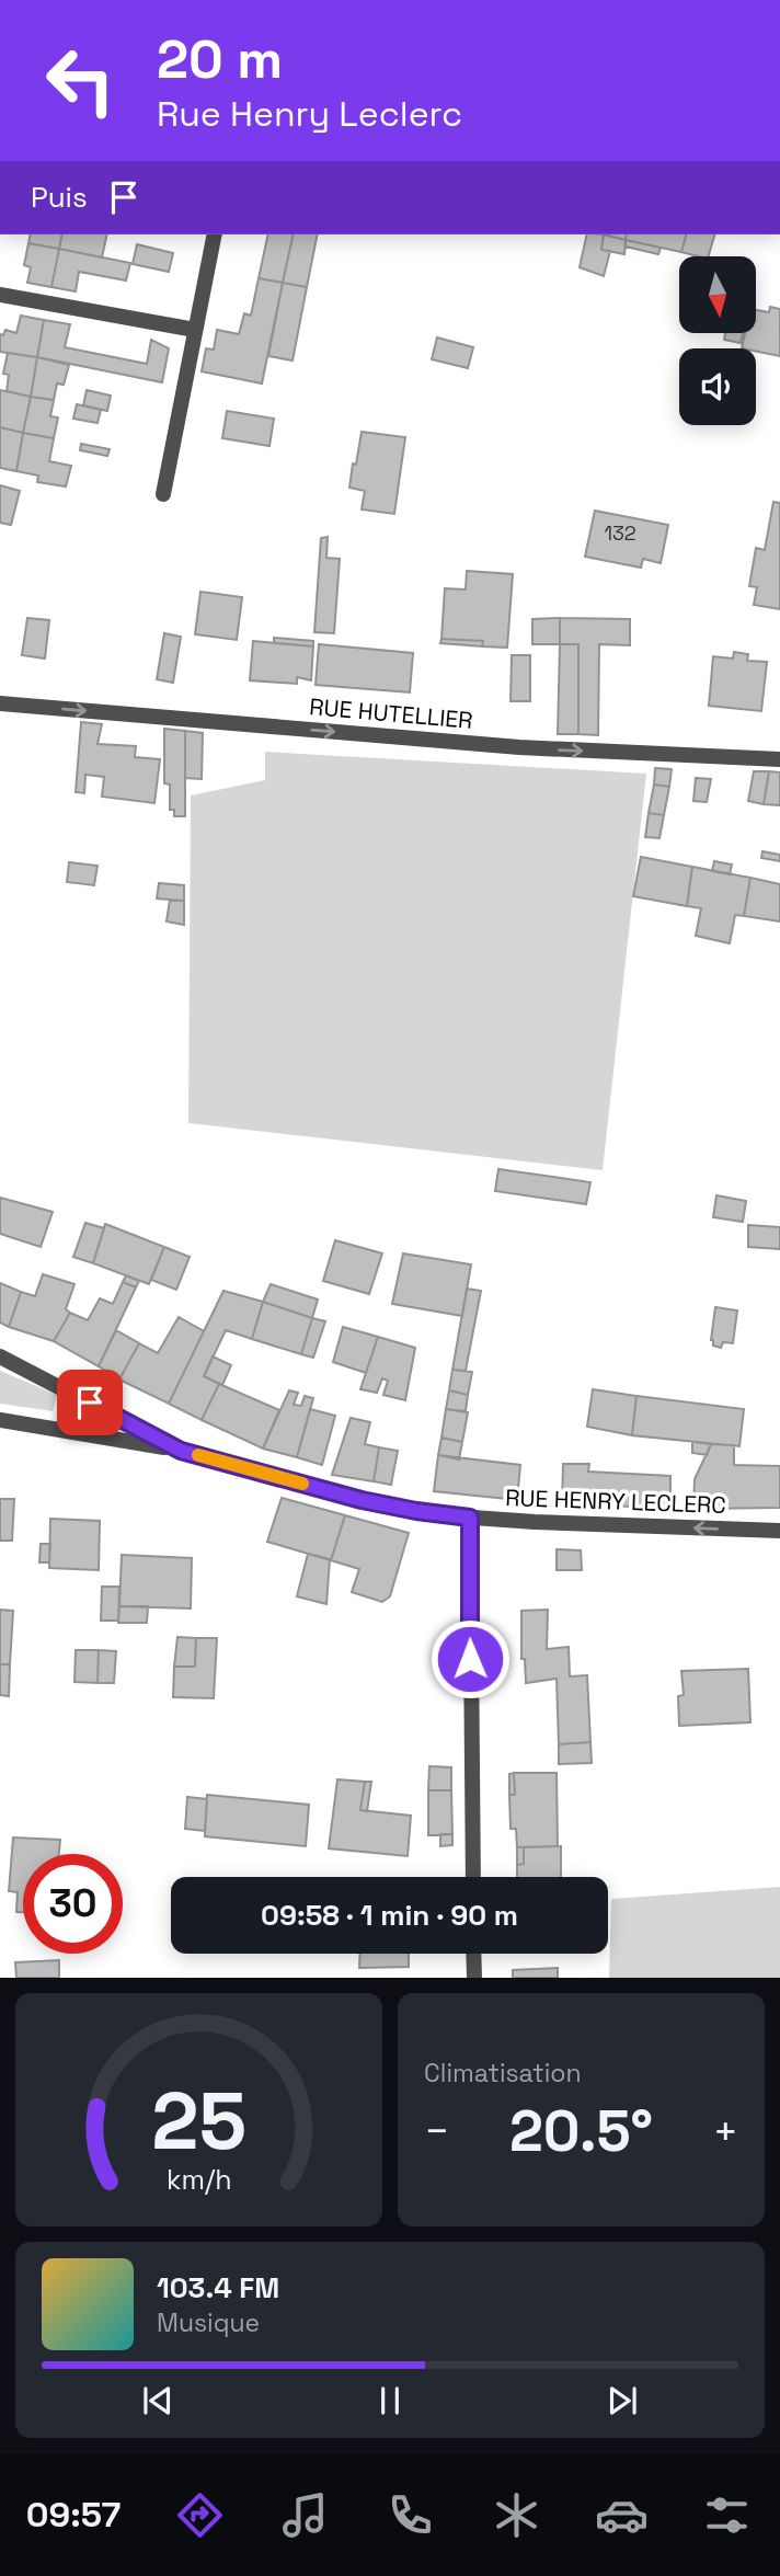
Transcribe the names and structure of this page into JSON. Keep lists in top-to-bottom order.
{
  "streets": {
    "street": ["RUE HUTELLIER", "RUE HENRY LECLERC"]
  },
  "one_way": ["RUE HUTELLIER"],
  "house_numbers": ["132"],
  "north": "bottom",
  "page": {
    "turn": ["20 m", "Rue Henry Leclerc"],
    "then": "Puis",
    "limit": "30",
    "trip": "09:58 · 1 min · 90 m",
    "tile": "Climatisation",
    "heat": ["−", "20.5°", "+"],
    "song": ["103.4 FM", "Musique"],
    "tabs": "09:57",
    "gauge": ["25", "km/h"]
  }
}
